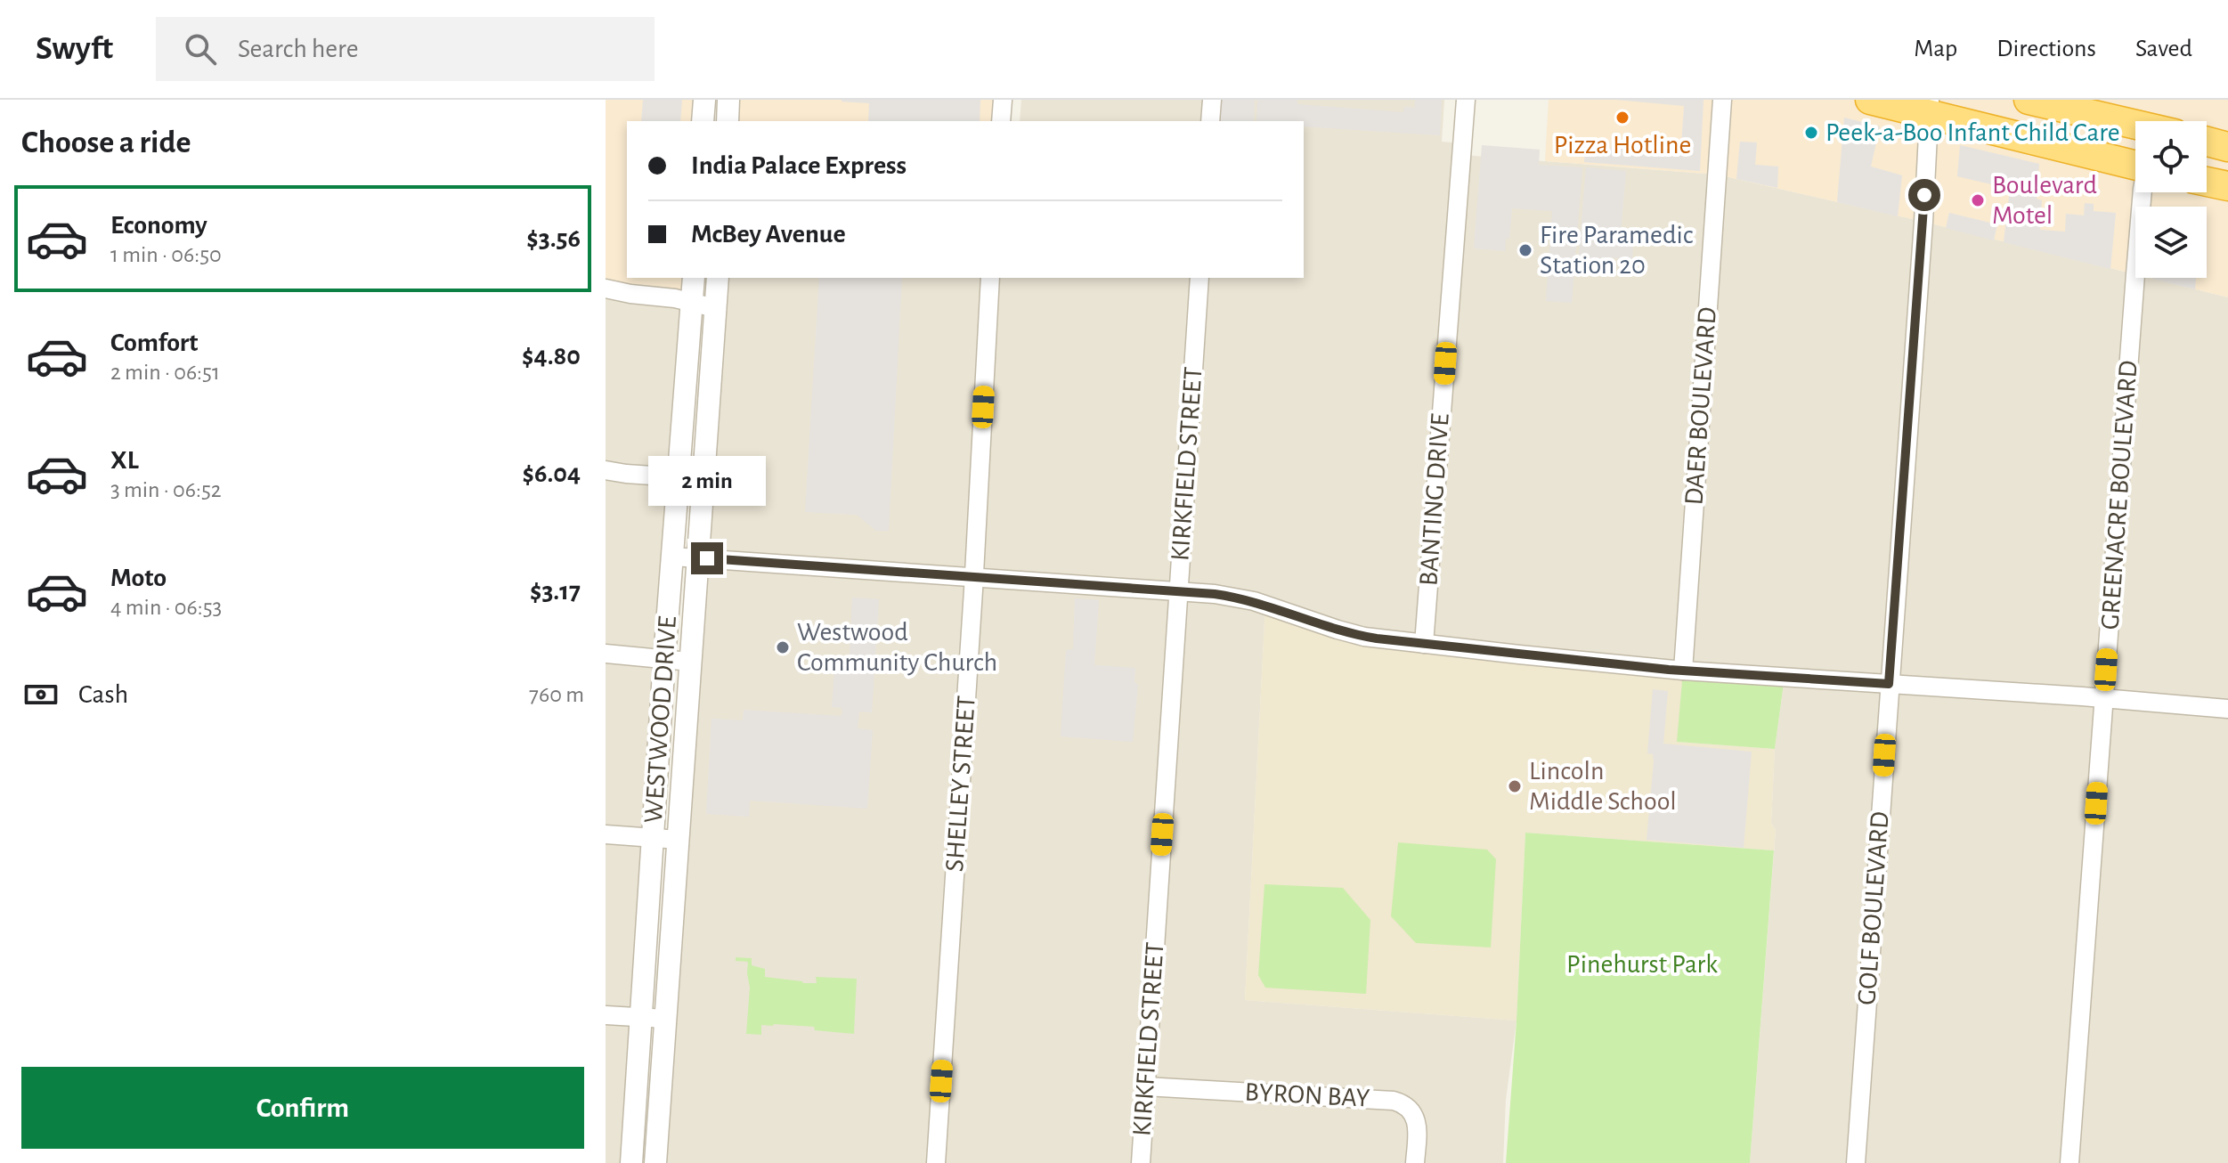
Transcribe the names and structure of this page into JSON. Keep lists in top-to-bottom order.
{
  "streets": {
    "street": [
      "DAER BOULEVARD",
      "KIRKFIELD STREET",
      "GREENACRE BOULEVARD",
      "BANTING DRIVE",
      "WESTWOOD DRIVE",
      "SHELLEY STREET",
      "GOLF BOULEVARD",
      "BYRON BAY"
    ]
  },
  "crossings": [
    ["KIRKFIELD STREET", "BYRON BAY"]
  ],
  "parks": ["Pinehurst Park"],
  "places": [
    "Pizza Hotline",
    "Peek-a-Boo Infant Child Care",
    "Boulevard Motel",
    "Fire Paramedic Station 20",
    "Westwood Community Church",
    "Lincoln Middle School"
  ],
  "page": {
    "header": "Swyft",
    "search": "Search here",
    "nav": ["Map", "Directions", "Saved"],
    "heading": "Choose a ride",
    "banner": ["India Palace Express", "McBey Avenue"],
    "list": [
      {
        "name": "Economy",
        "note": "1 min · 06:50",
        "value": "$3.56"
      },
      {
        "name": "Comfort",
        "note": "2 min · 06:51",
        "value": "$4.80"
      },
      {
        "name": "XL",
        "note": "3 min · 06:52",
        "value": "$6.04"
      },
      {
        "name": "Moto",
        "note": "4 min · 06:53",
        "value": "$3.17"
      }
    ],
    "bubble": "2 min",
    "pay": ["Cash", "760 m"],
    "buttons": "Confirm"
  }
}
